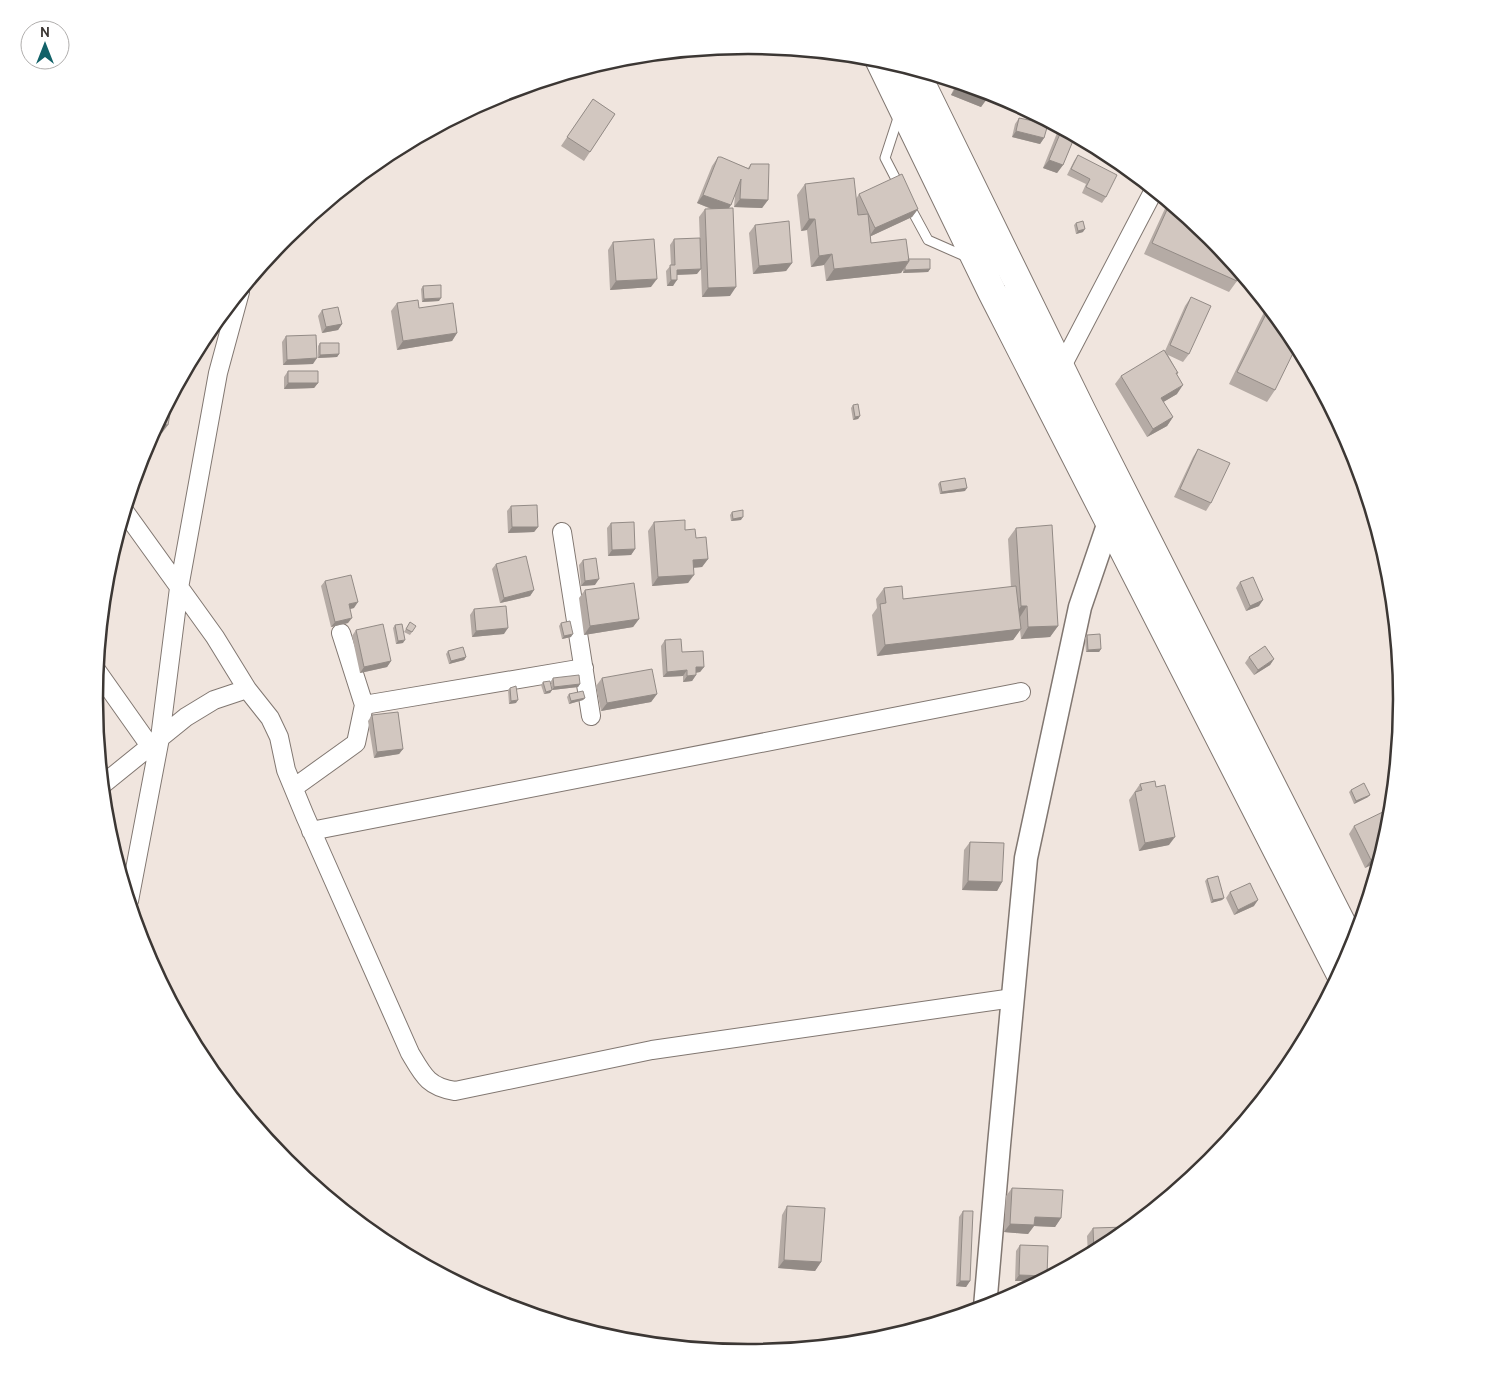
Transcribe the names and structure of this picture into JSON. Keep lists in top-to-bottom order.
{
  "north": "top"
}
